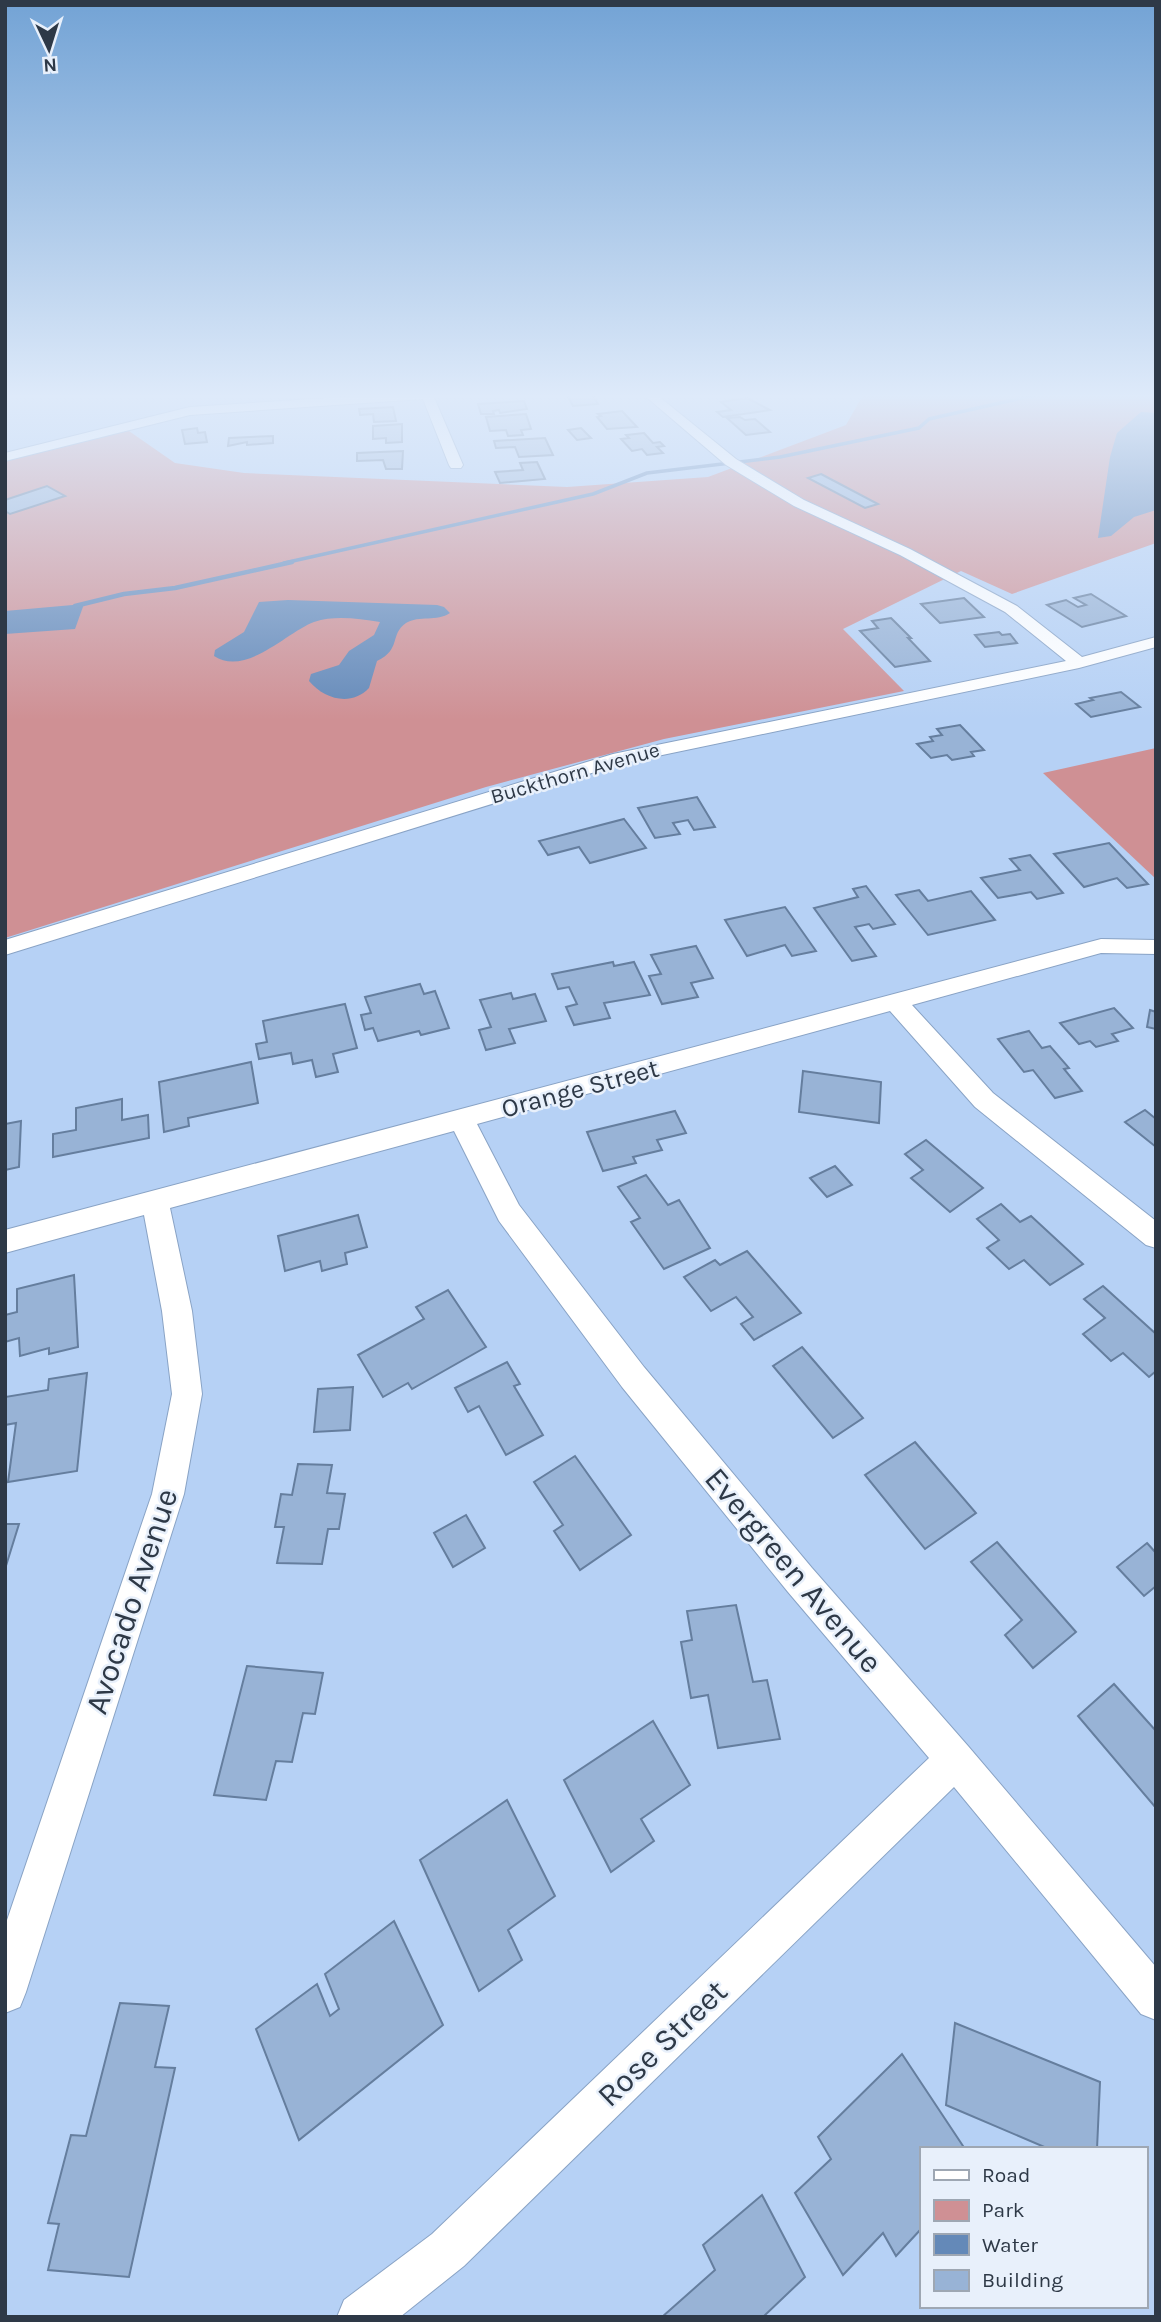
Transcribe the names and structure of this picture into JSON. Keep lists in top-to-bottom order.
{
  "streets": {
    "street": [
      "Buckthorn Avenue",
      "Orange Street",
      "Evergreen Avenue",
      "Avocado Avenue",
      "Rose Street"
    ]
  },
  "crossings": [
    ["Orange Street", "Evergreen Avenue"],
    ["Orange Street", "Avocado Avenue"],
    ["Evergreen Avenue", "Rose Street"]
  ],
  "legend": [
    "Road",
    "Park",
    "Water",
    "Building"
  ],
  "north": "bottom"
}
